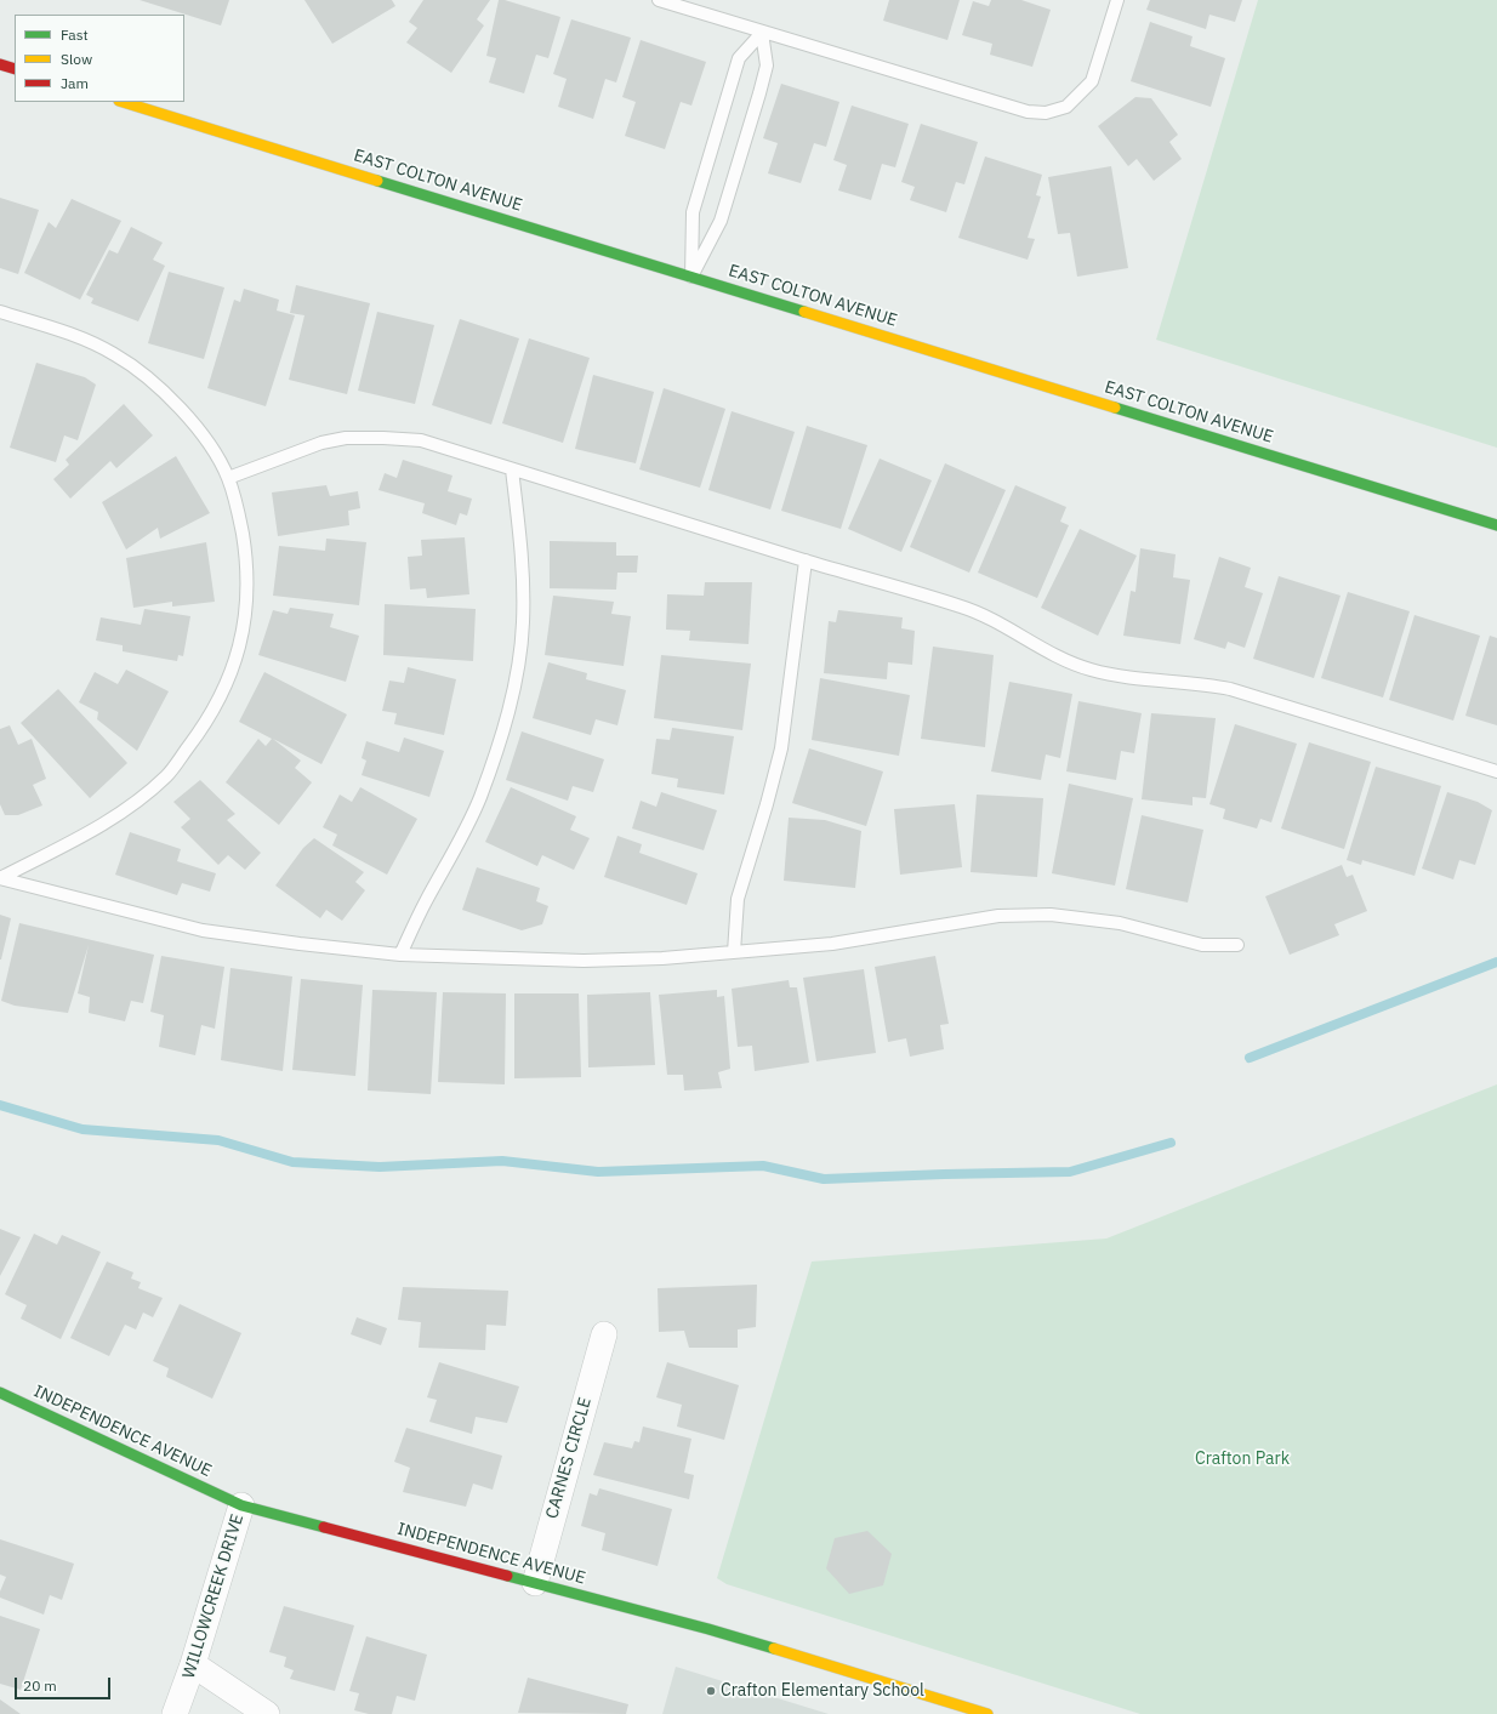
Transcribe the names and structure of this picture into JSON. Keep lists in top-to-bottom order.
{
  "streets": {
    "street": [
      "EAST COLTON AVENUE",
      "INDEPENDENCE AVENUE",
      "CARNES CIRCLE",
      "WILLOWCREEK DRIVE"
    ]
  },
  "crossings": [
    ["INDEPENDENCE AVENUE", "CARNES CIRCLE"],
    ["INDEPENDENCE AVENUE", "WILLOWCREEK DRIVE"]
  ],
  "parks": ["Crafton Park"],
  "places": ["Crafton Elementary School"],
  "legend": ["Fast", "Slow", "Jam"],
  "scale_bar": "20 m"
}
